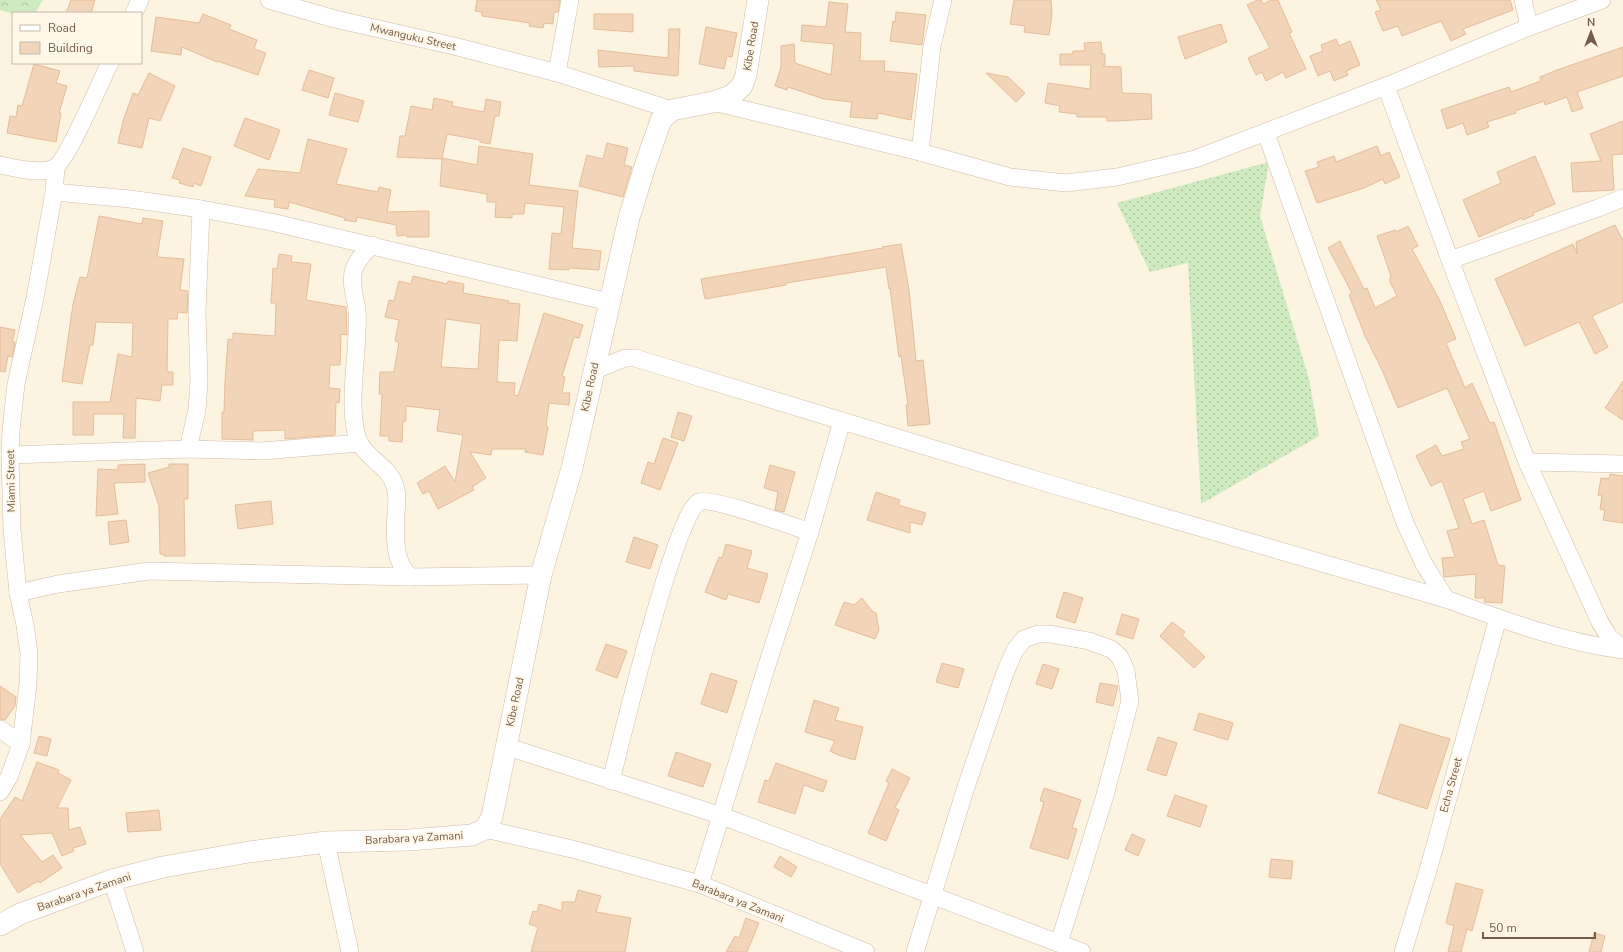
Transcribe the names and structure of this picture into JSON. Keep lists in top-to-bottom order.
{
  "streets": {
    "street": [
      "Mwanguku Street",
      "Kibe Road",
      "Miami Street",
      "Echa Street",
      "Barabara ya Zamani"
    ]
  },
  "crossings": [
    ["Mwanguku Street", "Kibe Road"],
    ["Kibe Road", "Barabara ya Zamani"]
  ],
  "legend": ["Road", "Building"],
  "scale_bar": "50 m",
  "north": "top"
}
